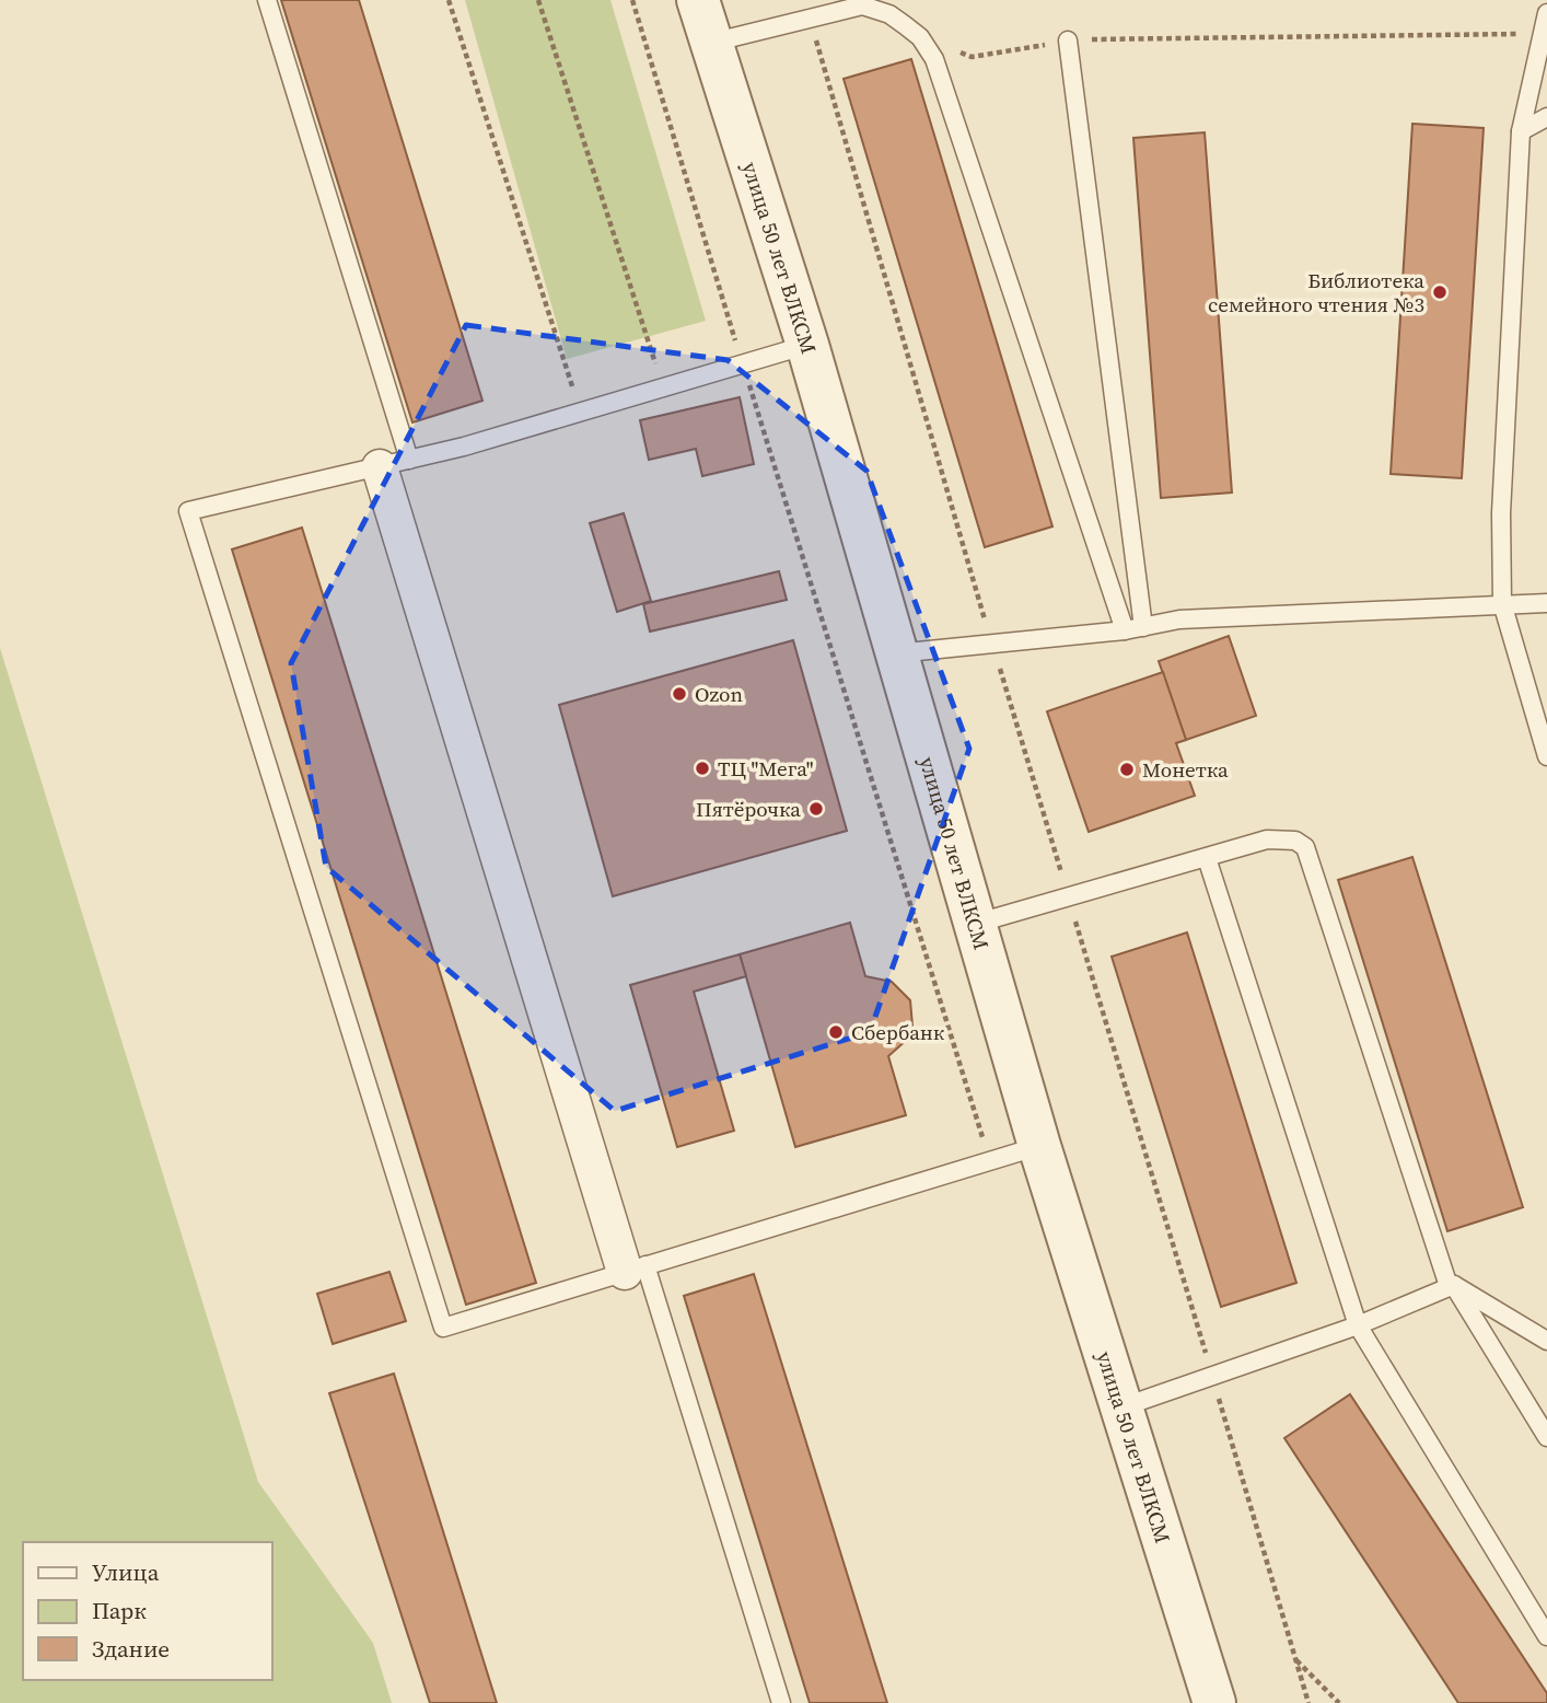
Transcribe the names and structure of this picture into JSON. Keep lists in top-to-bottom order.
{
  "streets": {
    "street": ["улица 50 лет ВЛКСМ"]
  },
  "places": [
    "Библиотека семейного чтения №3",
    "Ozon",
    "ТЦ \"Мега\"",
    "Монетка",
    "Пятёрочка",
    "Сбербанк"
  ],
  "legend": ["Улица", "Парк", "Здание"]
}
